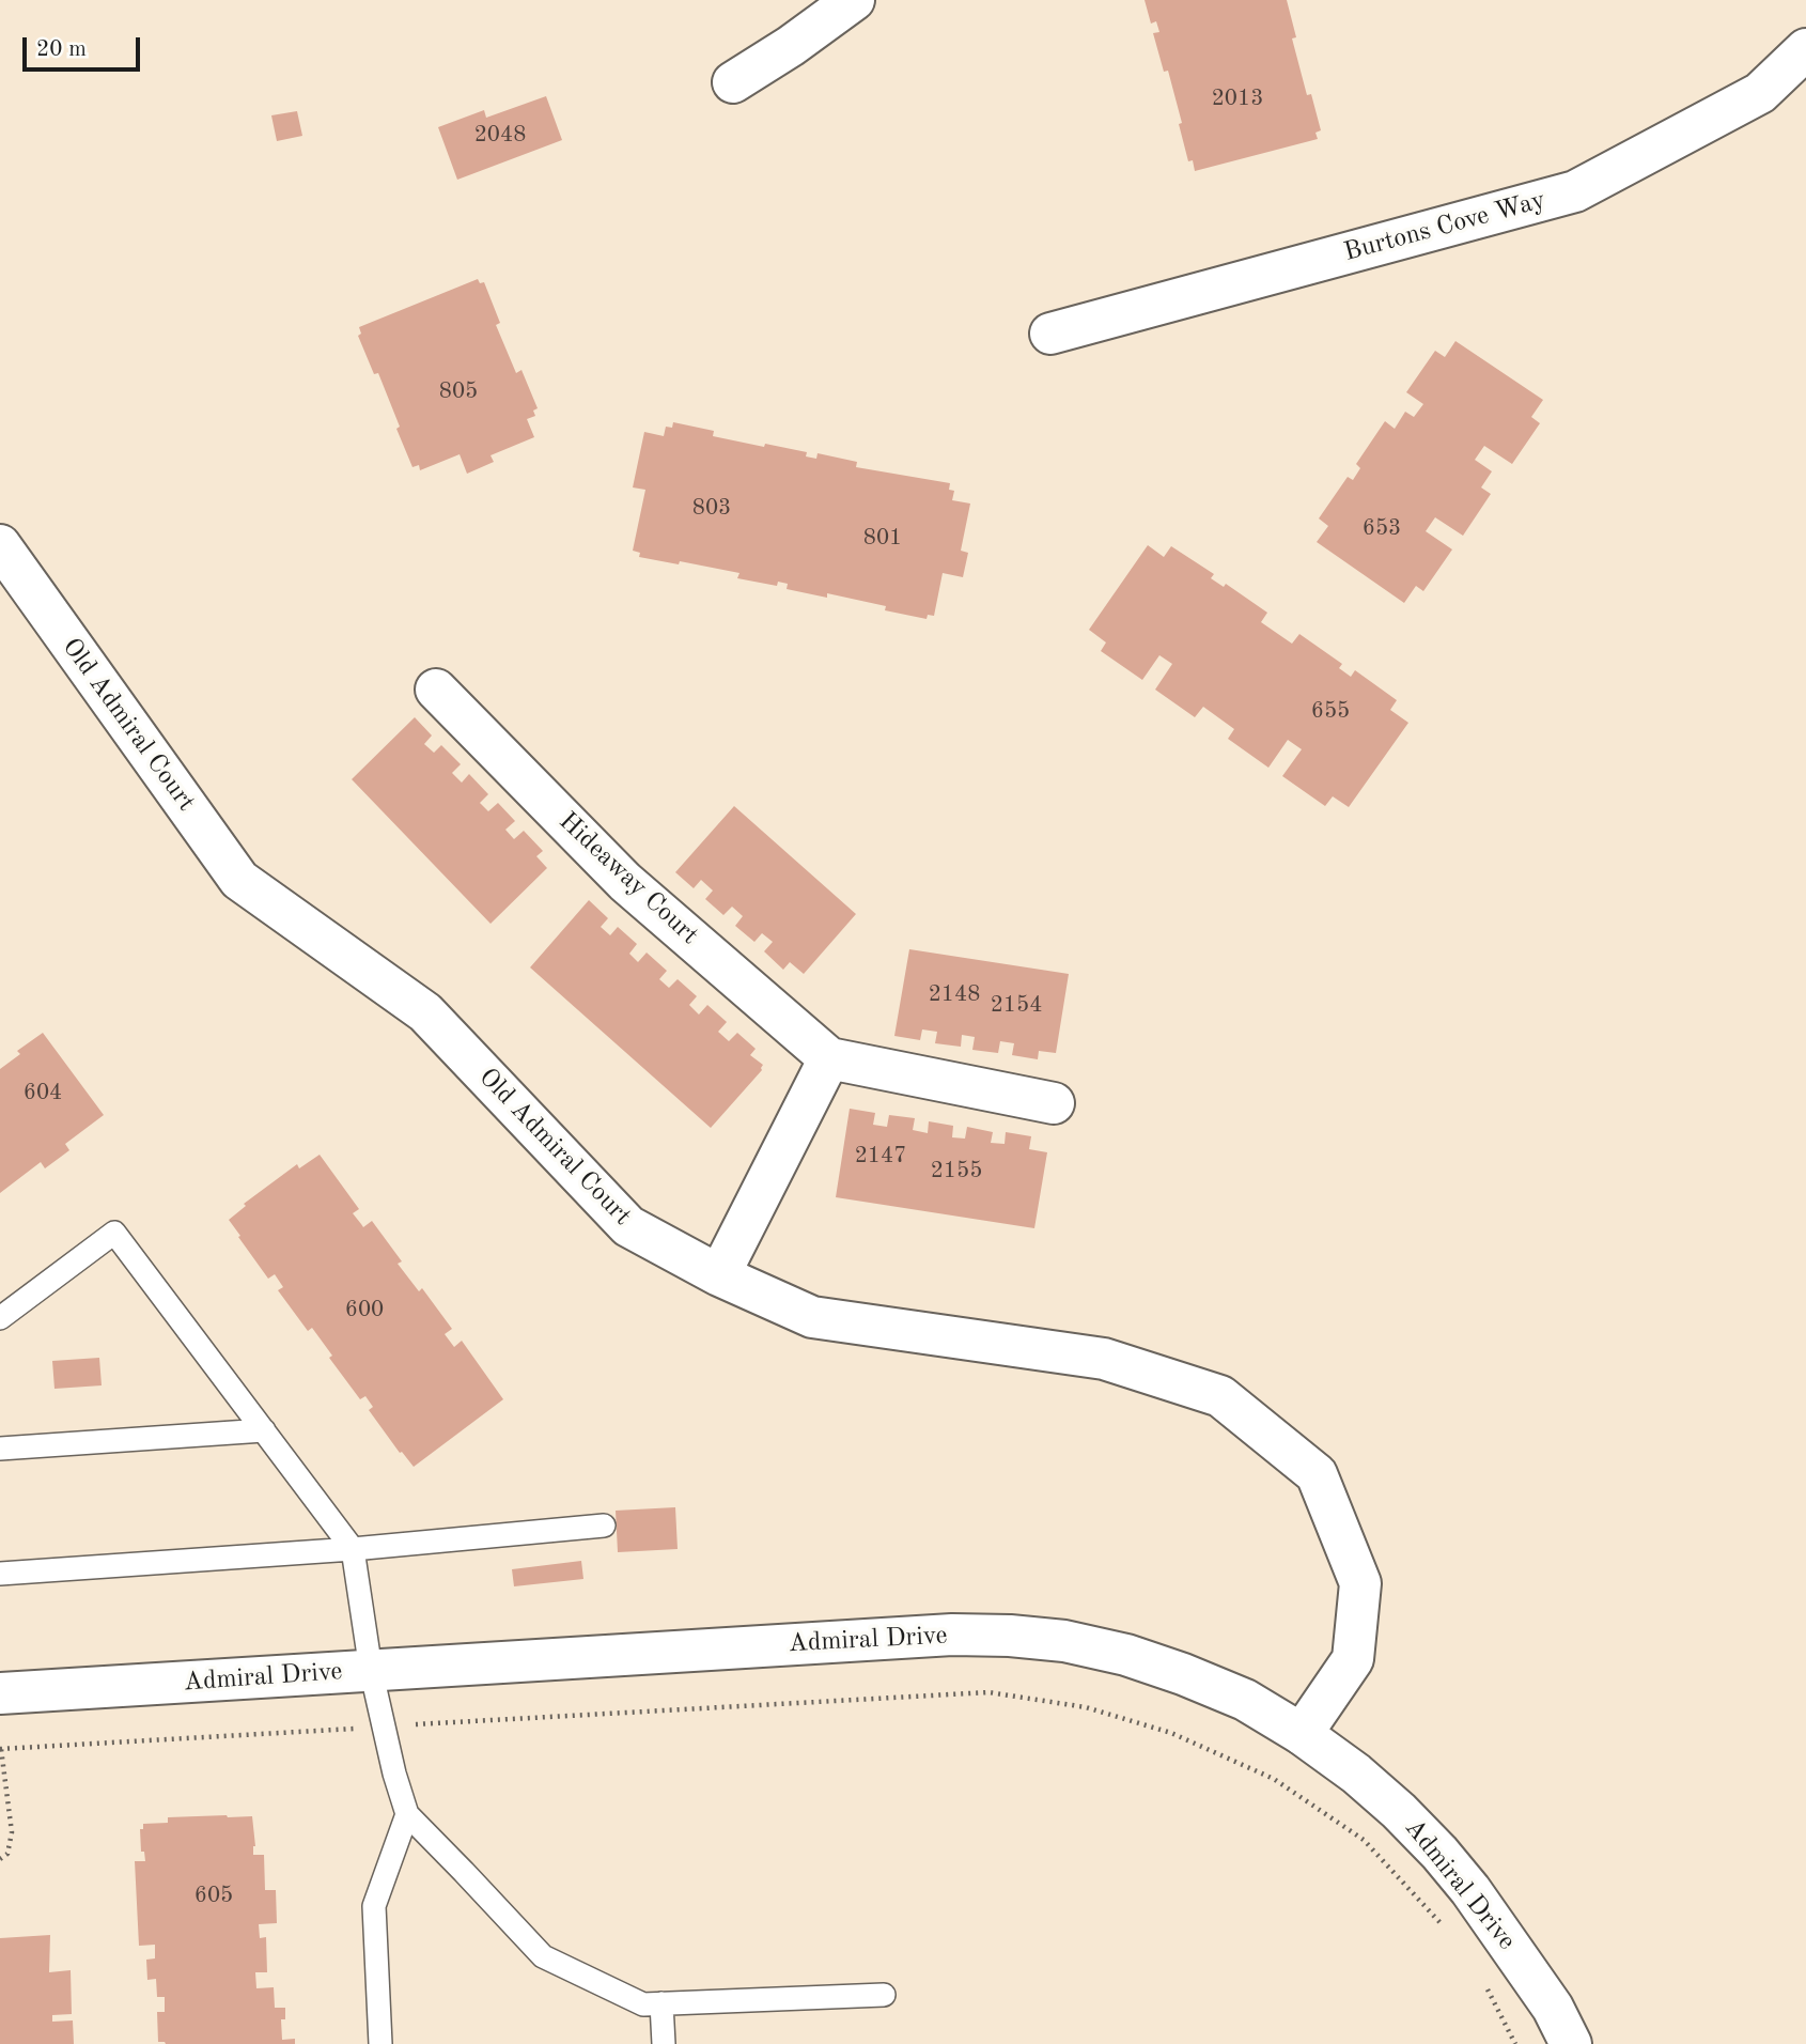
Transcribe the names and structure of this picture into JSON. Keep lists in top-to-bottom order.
{
  "streets": {
    "street": [
      "Burtons Cove Way",
      "Old Admiral Court",
      "Hideaway Court",
      "Admiral Drive"
    ]
  },
  "crossings": [
    ["Old Admiral Court", "Admiral Drive"]
  ],
  "house_numbers": [
    "2013",
    "2048",
    "805",
    "803",
    "653",
    "801",
    "655",
    "2148",
    "2154",
    "604",
    "2147",
    "2155",
    "600",
    "605"
  ],
  "scale_bar": "20 m"
}
